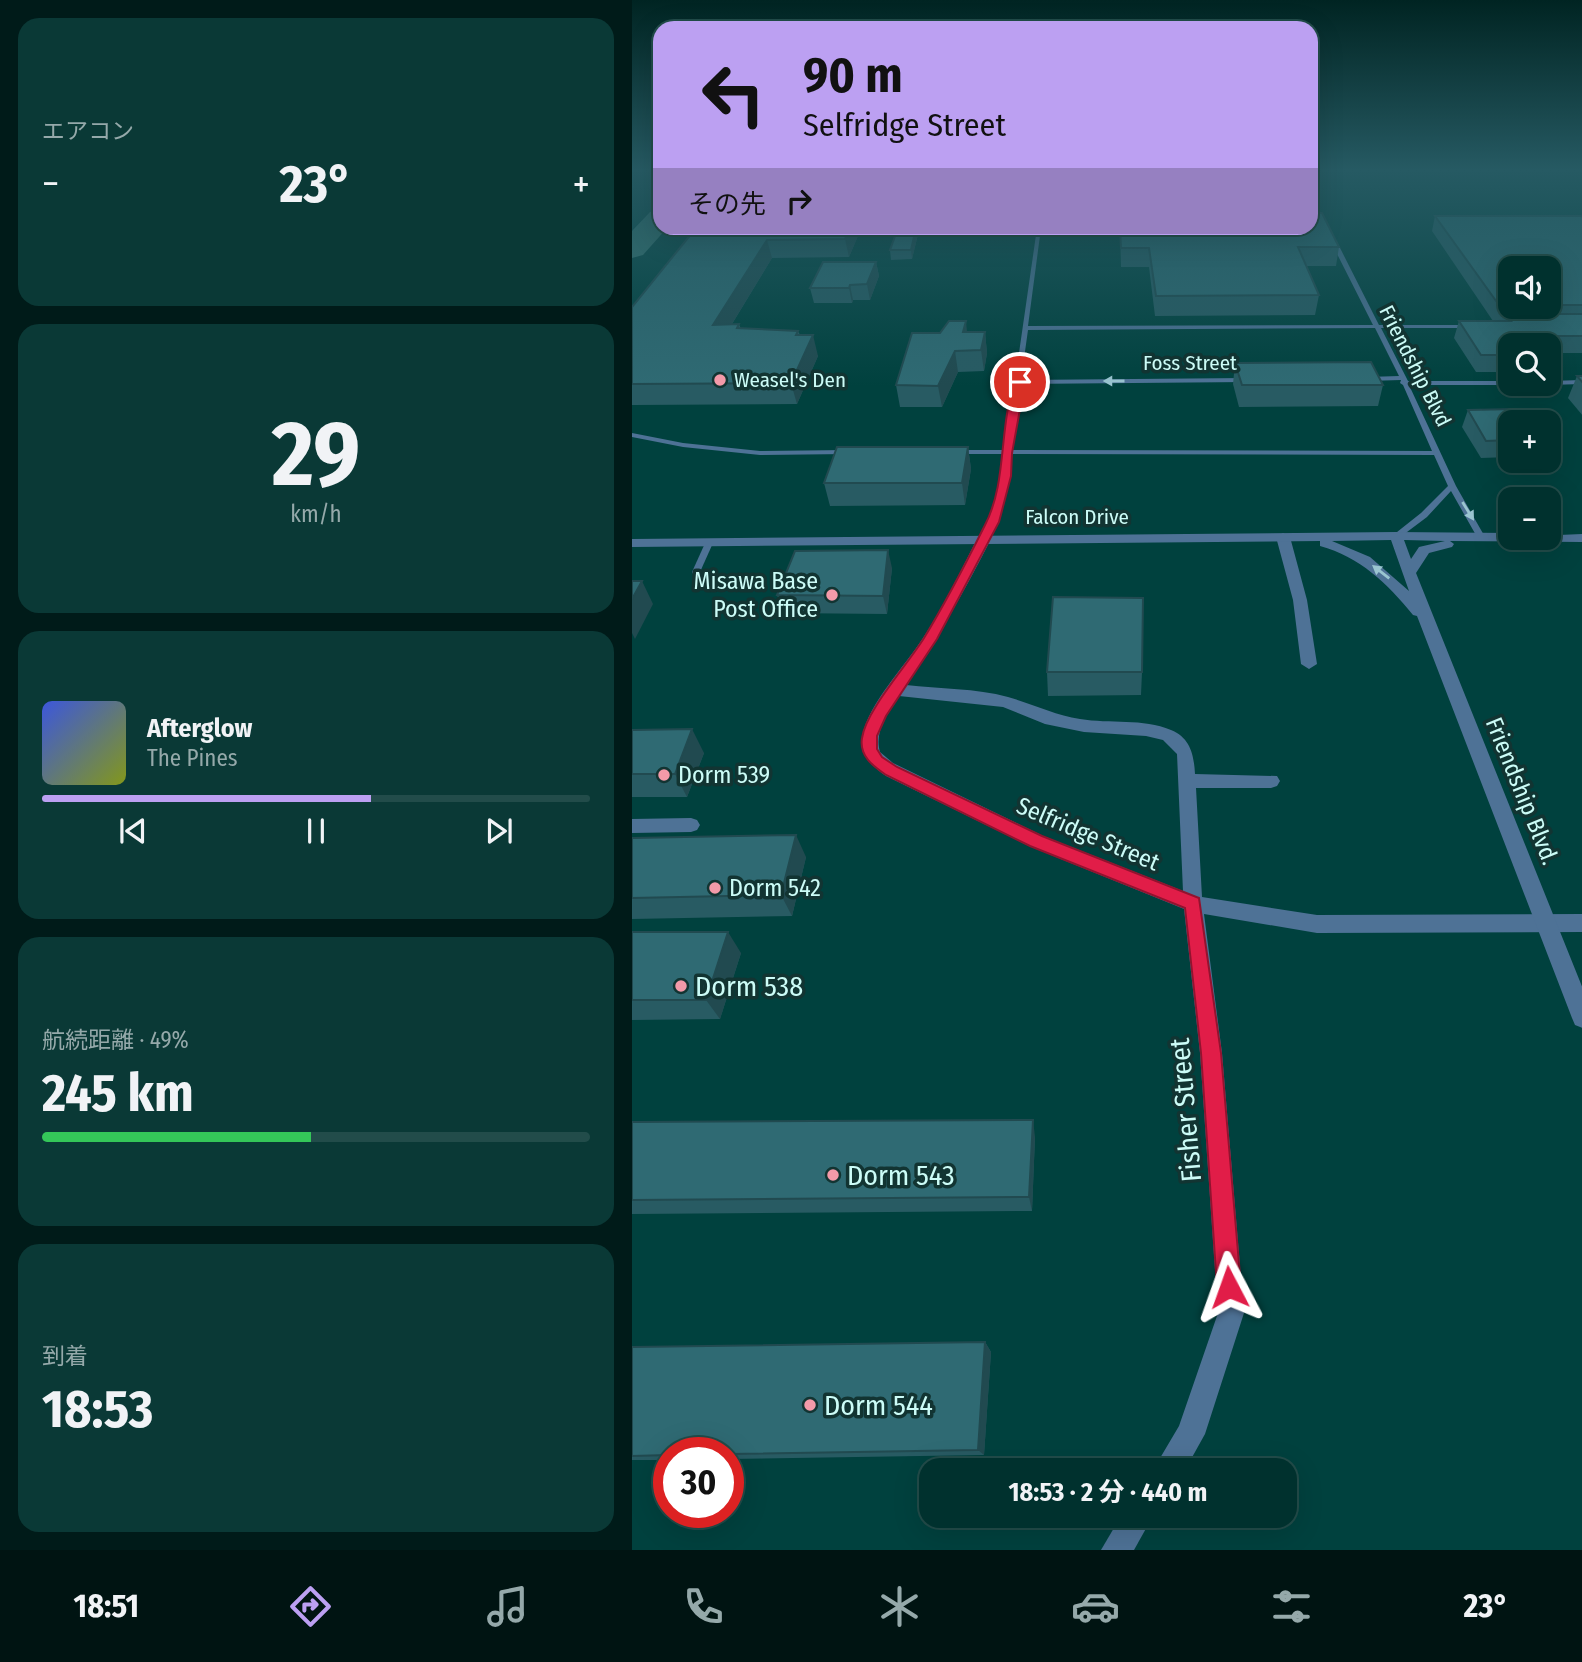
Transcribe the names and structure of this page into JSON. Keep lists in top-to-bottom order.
{
  "streets": {
    "street": [
      "Falcon Drive",
      "Friendship Blvd.",
      "Selfridge Street",
      "Fisher Street"
    ],
    "lane": ["Foss Street", "Friendship Blvd"]
  },
  "crossings": [
    ["Friendship Blvd", "Falcon Drive"],
    ["Falcon Drive", "Friendship Blvd."],
    ["Falcon Drive", "Selfridge Street"],
    ["Friendship Blvd.", "Selfridge Street"],
    ["Selfridge Street", "Fisher Street"]
  ],
  "places": [
    "Weasel's Den",
    "Misawa Base Post Office",
    "Dorm 539",
    "Dorm 542",
    "Dorm 538",
    "Dorm 543",
    "Dorm 544"
  ],
  "page": {
    "tile": [
      "エアコン",
      ["29", "km/h"],
      ["航続距離 · 49%", "245 km"],
      ["到着", "18:53"]
    ],
    "turn": ["90 m", "Selfridge Street"],
    "heat": ["−", "23°", "+"],
    "then": "その先",
    "map_buttons": ["+", "−"],
    "song": ["Afterglow", "The Pines"],
    "limit": "30",
    "trip": "18:53 · 2 分 · 440 m",
    "tabs": ["18:51", "23°"]
  }
}
